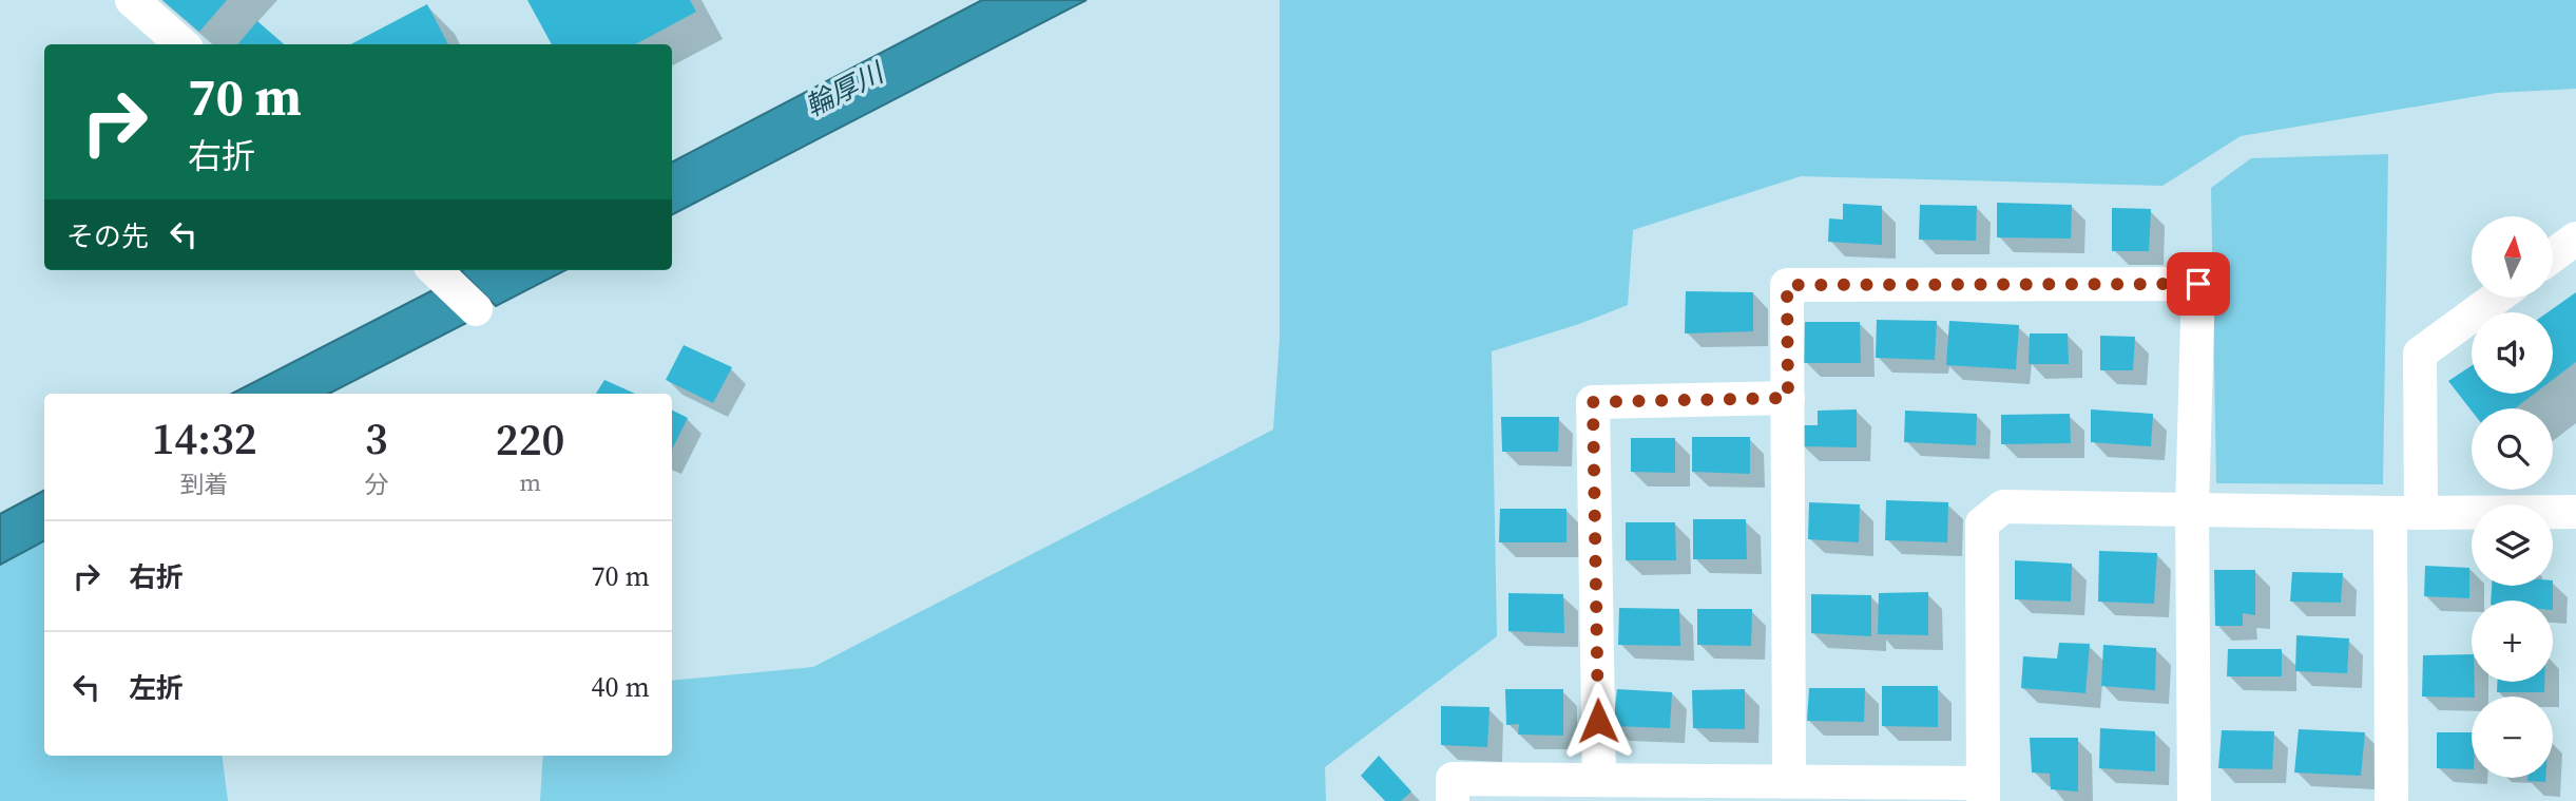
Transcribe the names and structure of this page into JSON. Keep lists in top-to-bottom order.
{
  "water": ["輪厚川"],
  "north": "top",
  "page": {
    "turn": ["70 m", "右折"],
    "then": "その先",
    "map_buttons": ["+", "−"],
    "eta": [
      "14:32",
      "到着",
      "3",
      "分",
      "220",
      "m"
    ],
    "list": [
      {
        "name": "右折",
        "value": "70 m"
      },
      {
        "name": "左折",
        "value": "40 m"
      }
    ]
  }
}
